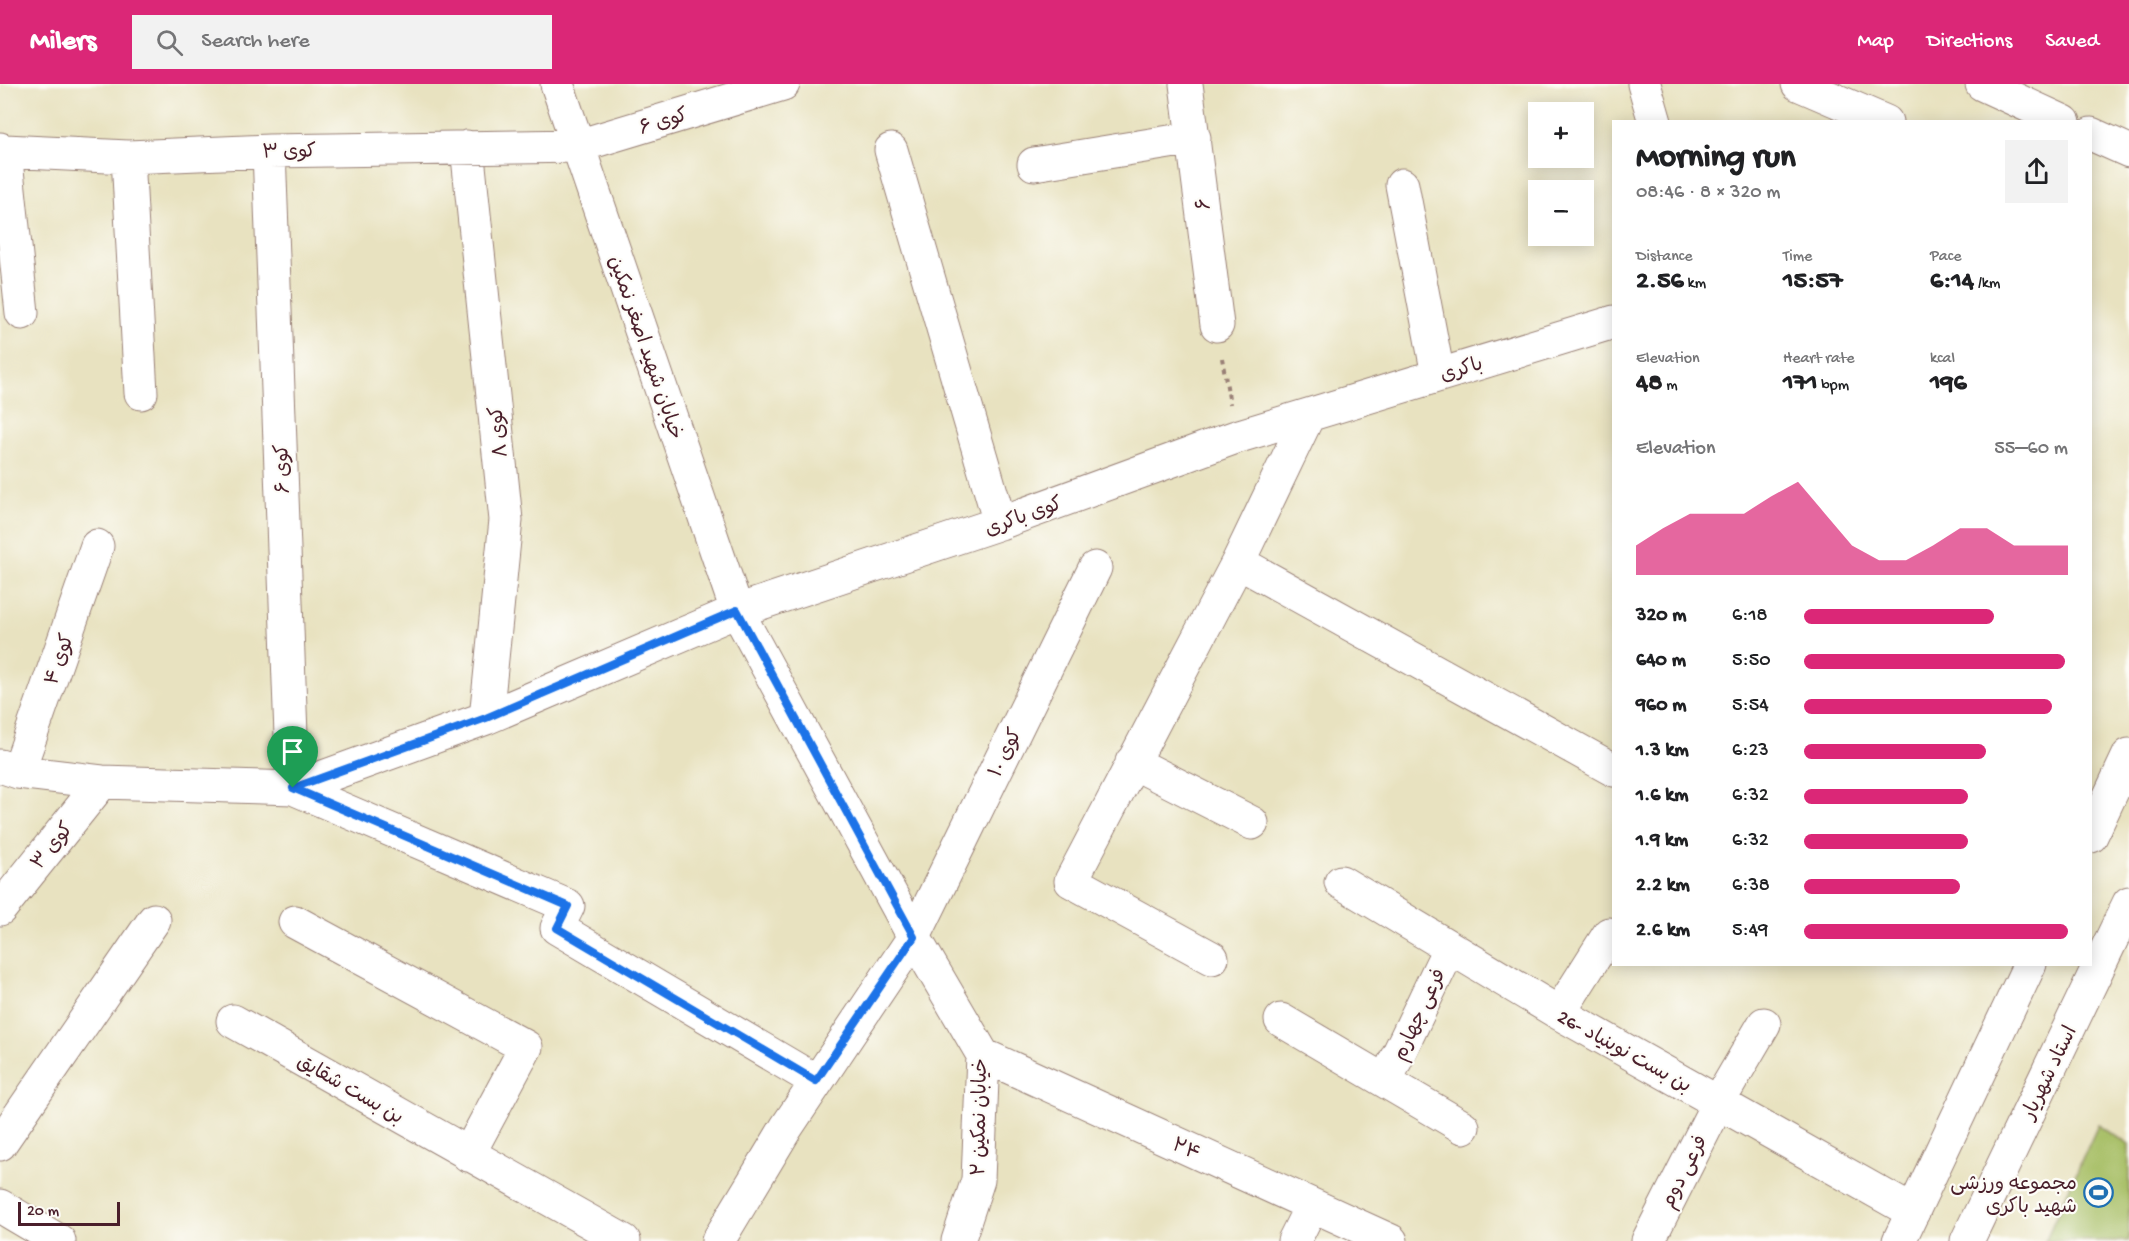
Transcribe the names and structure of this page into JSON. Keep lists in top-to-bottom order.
{
  "streets": {
    "street": [
      "کوی ۶",
      "کوی ۳",
      "۶",
      "خیابان شهید اصغر نمکین",
      "باکری",
      "کوی ۸",
      "کوی باکری",
      "کوی ۴",
      "کوی ۱۰",
      "فرعی چهارم",
      "26- بن بست نوبنیاد",
      "استاد شهریار",
      "بن بست شقایق",
      "خیابان نمکین ۲",
      "۲۴",
      "فرعی دوم"
    ]
  },
  "crossings": [
    ["کوی ۶", "کوی ۳"],
    ["کوی ۶", "خیابان شهید اصغر نمکین"],
    ["کوی ۶", "کوی باکری"],
    ["کوی ۳", "خیابان شهید اصغر نمکین"],
    ["کوی ۳", "کوی ۸"],
    ["خیابان شهید اصغر نمکین", "کوی باکری"],
    ["خیابان شهید اصغر نمکین", "کوی ۱۰"],
    ["خیابان شهید اصغر نمکین", "خیابان نمکین ۲"],
    ["باکری", "کوی باکری"],
    ["کوی ۸", "کوی باکری"],
    ["کوی ۱۰", "خیابان نمکین ۲"],
    ["فرعی چهارم", "26- بن بست نوبنیاد"],
    ["26- بن بست نوبنیاد", "فرعی دوم"],
    ["خیابان نمکین ۲", "۲۴"]
  ],
  "places": {
    "sports": ["مجموعه ورزشی شهید باکری"]
  },
  "scale_bar": "20 m",
  "page": {
    "header": "Milers",
    "search": "Search here",
    "nav": ["Map", "Directions", "Saved"],
    "map_buttons": ["+", "−"],
    "heading": ["Morning run", "08:46 · 8 × 320 m"],
    "stats": [
      ["Distance", "2.56 km"],
      ["Time", "15:57"],
      ["Pace", "6:14 /km"],
      ["Elevation", "48 m"],
      ["Heart rate", "171 bpm"],
      ["kcal", "196"]
    ],
    "chart": ["Elevation", "55–60 m"],
    "list": [
      {
        "name": "320 m",
        "note": "6:18"
      },
      {
        "name": "640 m",
        "note": "5:50"
      },
      {
        "name": "960 m",
        "note": "5:54"
      },
      {
        "name": "1.3 km",
        "note": "6:23"
      },
      {
        "name": "1.6 km",
        "note": "6:32"
      },
      {
        "name": "1.9 km",
        "note": "6:32"
      },
      {
        "name": "2.2 km",
        "note": "6:38"
      },
      {
        "name": "2.6 km",
        "note": "5:49"
      }
    ],
    "scale": "20 m"
  }
}
